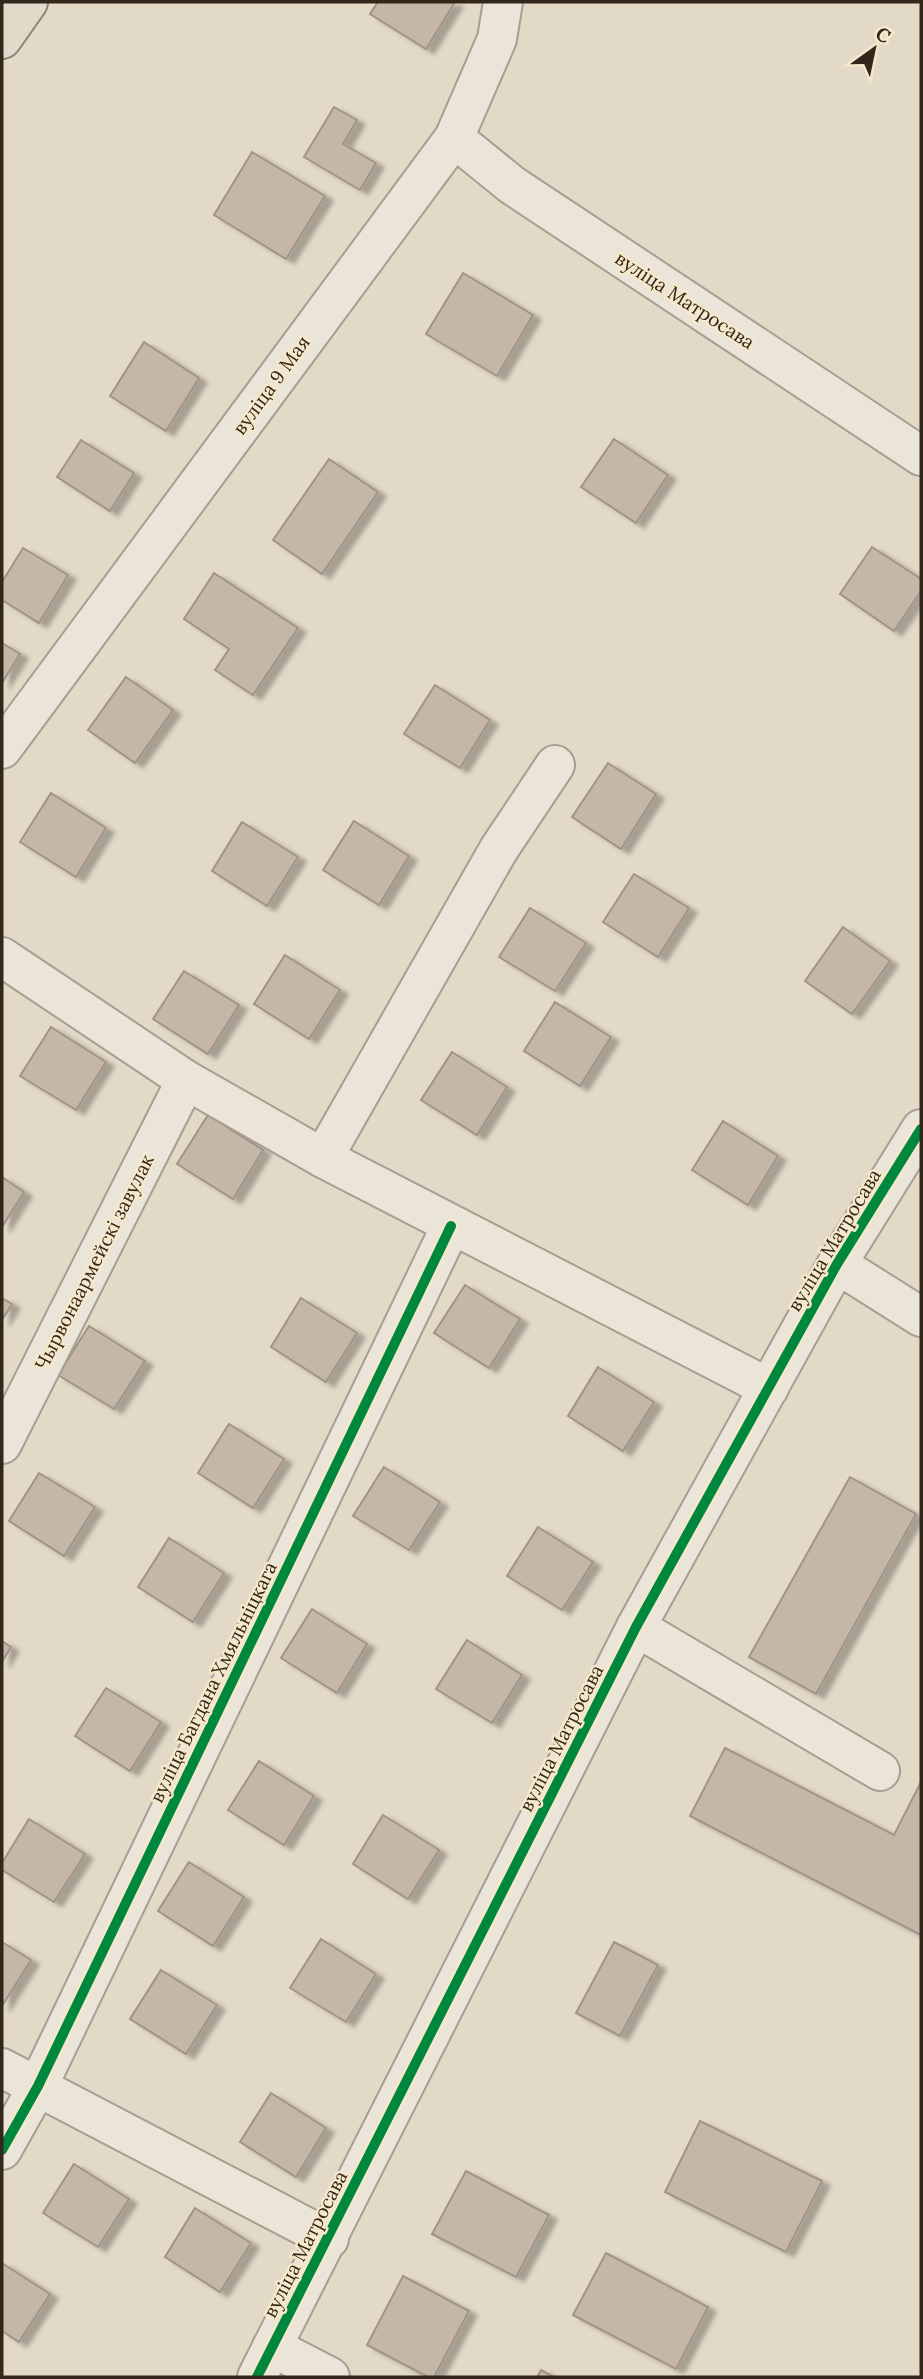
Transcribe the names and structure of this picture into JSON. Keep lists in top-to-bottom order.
{
  "streets": {
    "street": [
      "вуліца Матросава",
      "вуліца 9 Мая",
      "Чырвонаармейскі завулак",
      "вуліца Багдана Хмяльніцкага"
    ]
  },
  "crossings": [
    ["вуліца Матросава", "вуліца 9 Мая"]
  ],
  "north": "top right"
}
